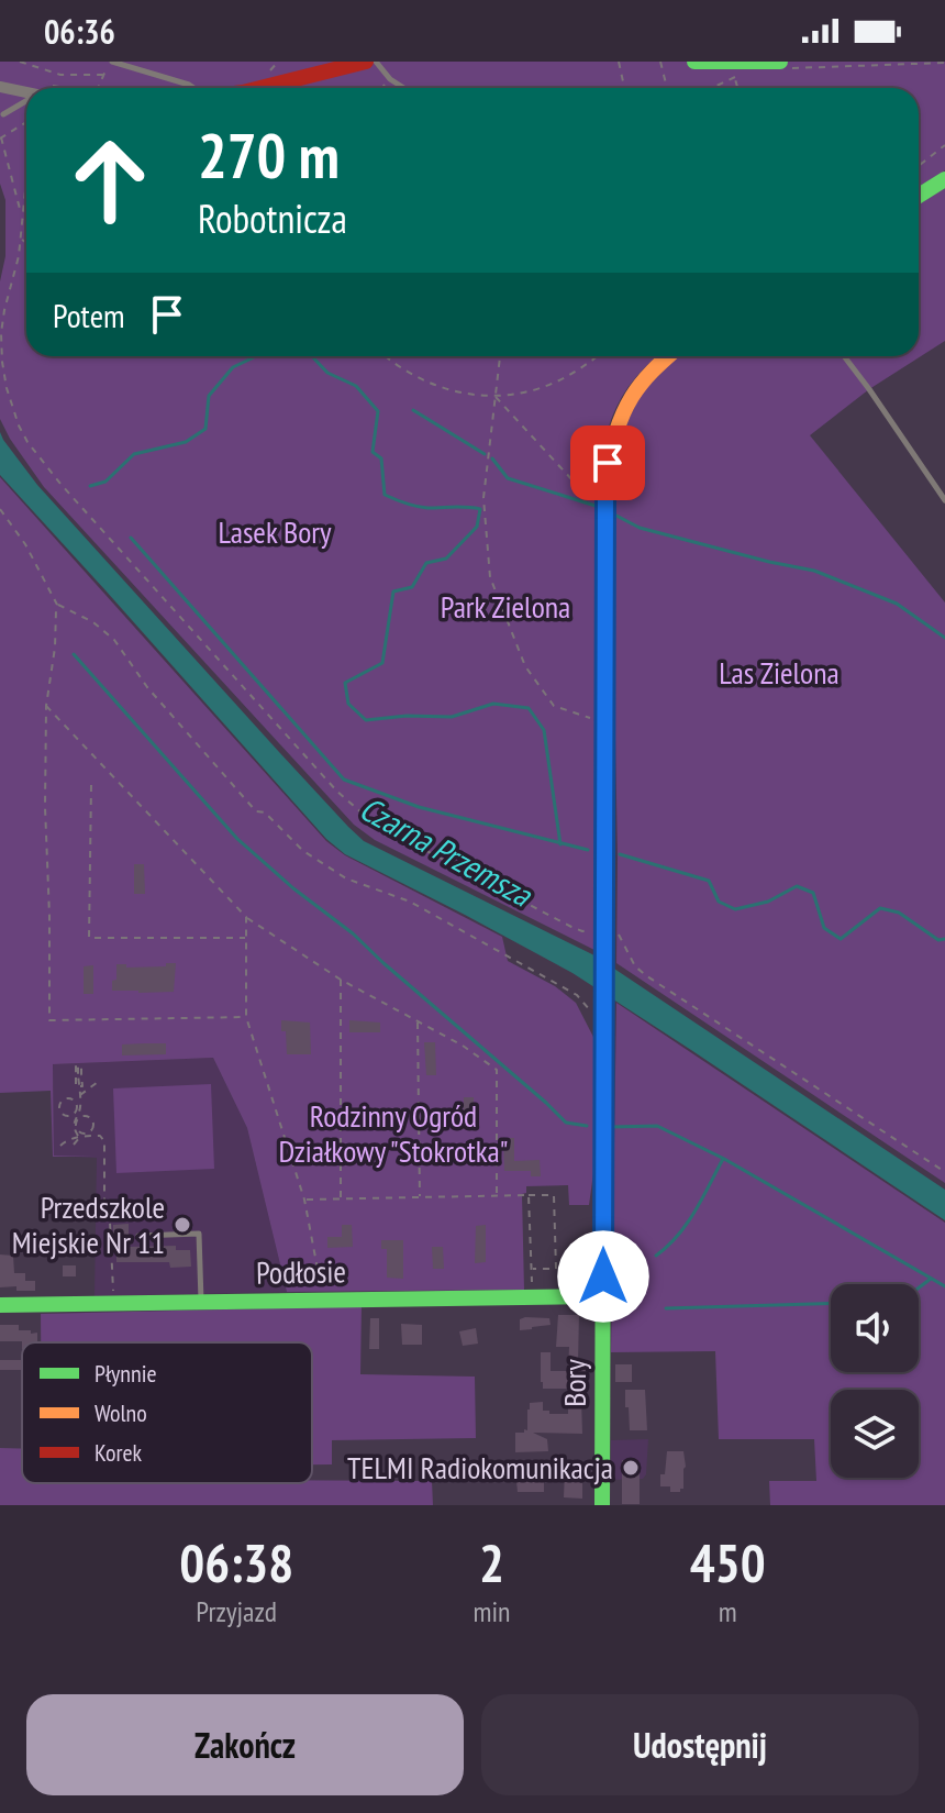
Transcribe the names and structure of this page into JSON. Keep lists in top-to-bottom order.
{
  "streets": {
    "street": ["Podłosie", "Bory"]
  },
  "crossings": [
    ["Podłosie", "Bory"]
  ],
  "water": ["Czarna Przemsza"],
  "parks": [
    "Lasek Bory",
    "Park Zielona",
    "Las Zielona",
    "Rodzinny Ogród Działkowy \"Stokrotka\""
  ],
  "places": ["Przedszkole Miejskie Nr 11", "TELMI Radiokomunikacja"],
  "legend": ["Płynnie", "Wolno", "Korek"],
  "page": {
    "status": "06:36",
    "turn": ["270 m", "Robotnicza"],
    "then": "Potem",
    "eta": [
      "06:38",
      "Przyjazd",
      "2",
      "min",
      "450",
      "m"
    ],
    "buttons": ["Zakończ", "Udostępnij"]
  }
}
